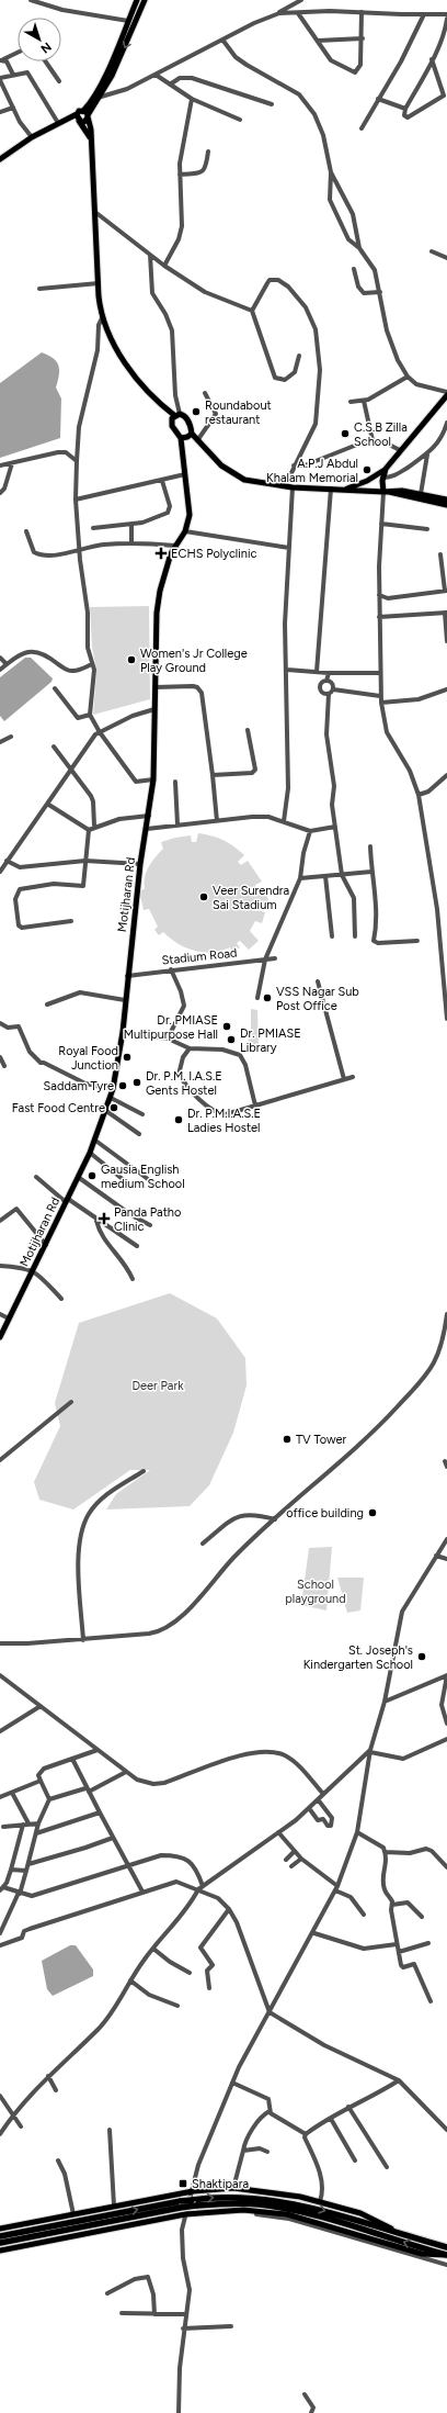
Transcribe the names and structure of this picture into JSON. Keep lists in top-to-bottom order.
{
  "streets": {
    "main road": ["Motijharan Rd"],
    "street": ["Stadium Road"]
  },
  "crossings": [
    ["Motijharan Rd", "Stadium Road"]
  ],
  "parks": ["Deer Park", "School playground"],
  "places": {
    "other": [
      "Roundabout restaurant",
      "C.S.B Zilla School",
      "A.P.J Abdul Khalam Memorial",
      "Women's Jr College Play Ground",
      "Veer Surendra Sai Stadium",
      "VSS Nagar Sub Post Office",
      "Dr. PMIASE Multipurpose Hall",
      "Dr. PMIASE Library",
      "Royal Food Junction",
      "Dr. P.M. I.A.S.E Gents Hostel",
      "Saddam Tyre",
      "Fast Food Centre",
      "Dr. P.M.I.A.S.E Ladies Hostel",
      "Gausia English medium School",
      "TV Tower",
      "office building",
      "St. Joseph's Kindergarten School"
    ],
    "health": ["ECHS Polyclinic", "Panda Patho Clinic"],
    "transit": ["Shaktipara"]
  },
  "north": "bottom right"
}
